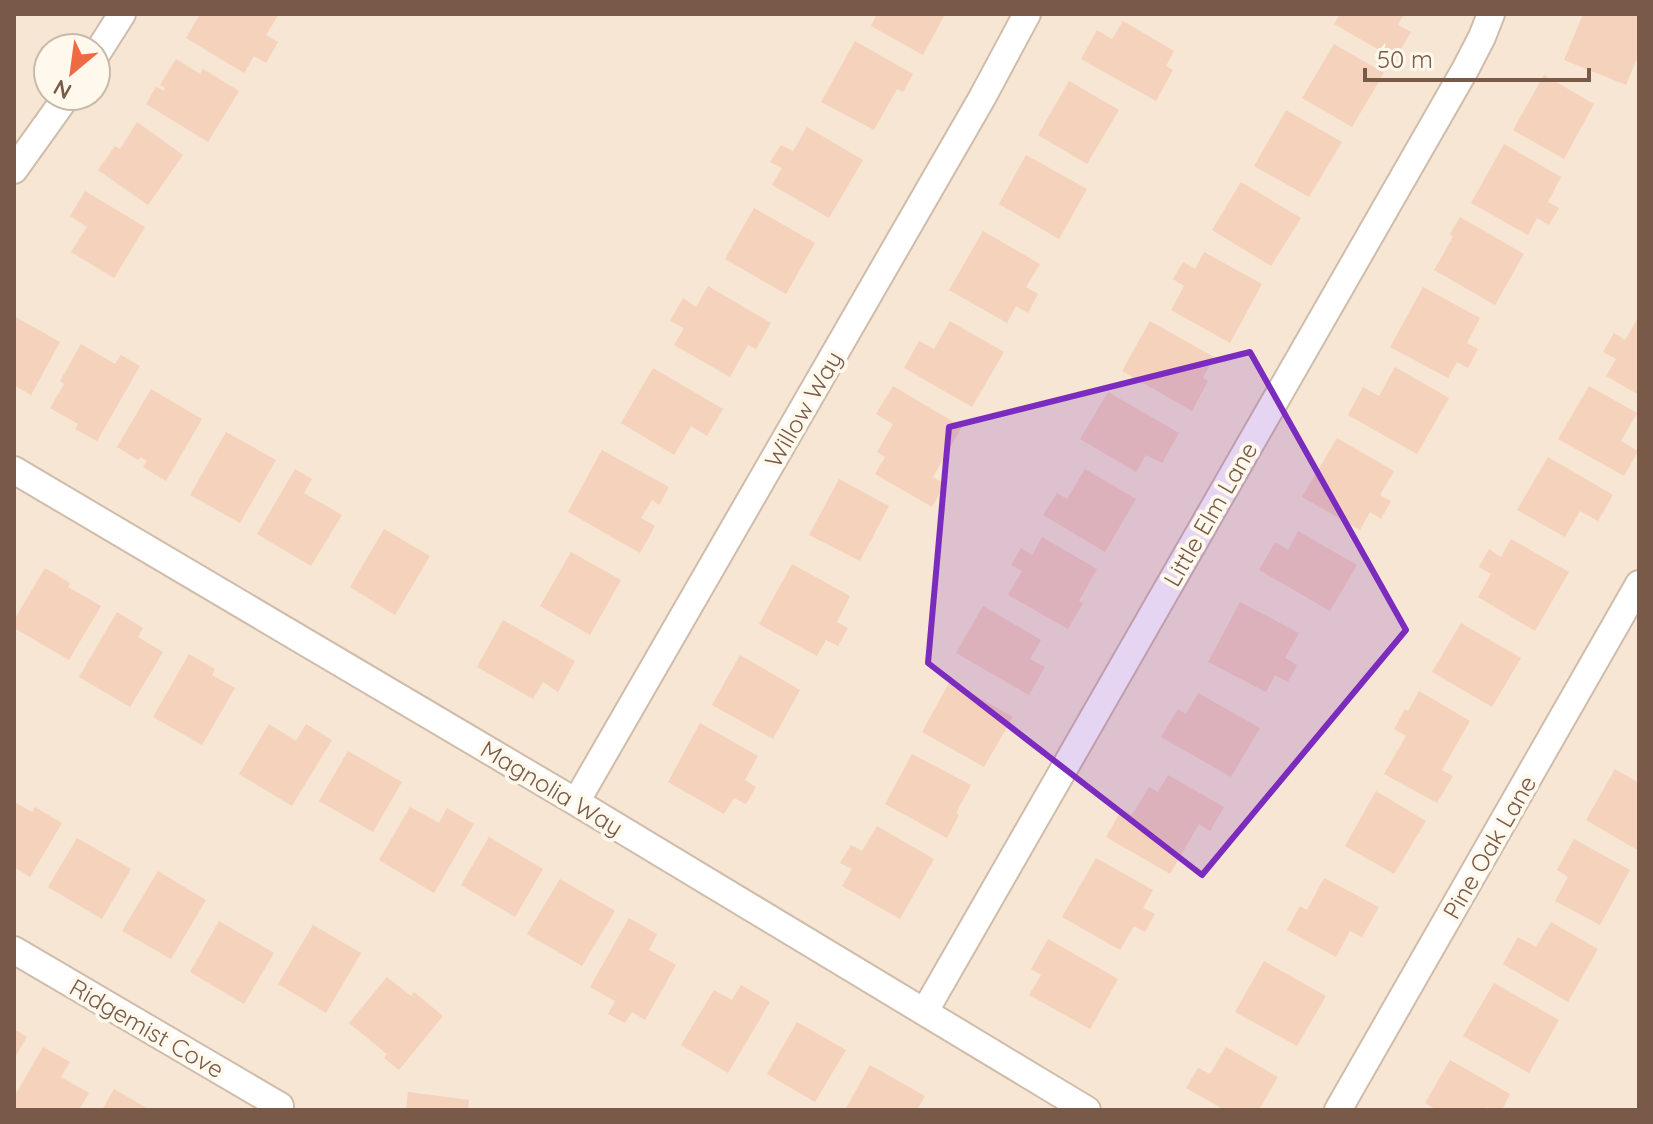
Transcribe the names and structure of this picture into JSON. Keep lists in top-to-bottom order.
{
  "streets": {
    "street": [
      "Willow Way",
      "Little Elm Lane",
      "Magnolia Way",
      "Pine Oak Lane",
      "Ridgemist Cove"
    ]
  },
  "crossings": [
    ["Willow Way", "Magnolia Way"],
    ["Little Elm Lane", "Magnolia Way"]
  ],
  "scale_bar": "50 m",
  "north": "bottom left"
}
